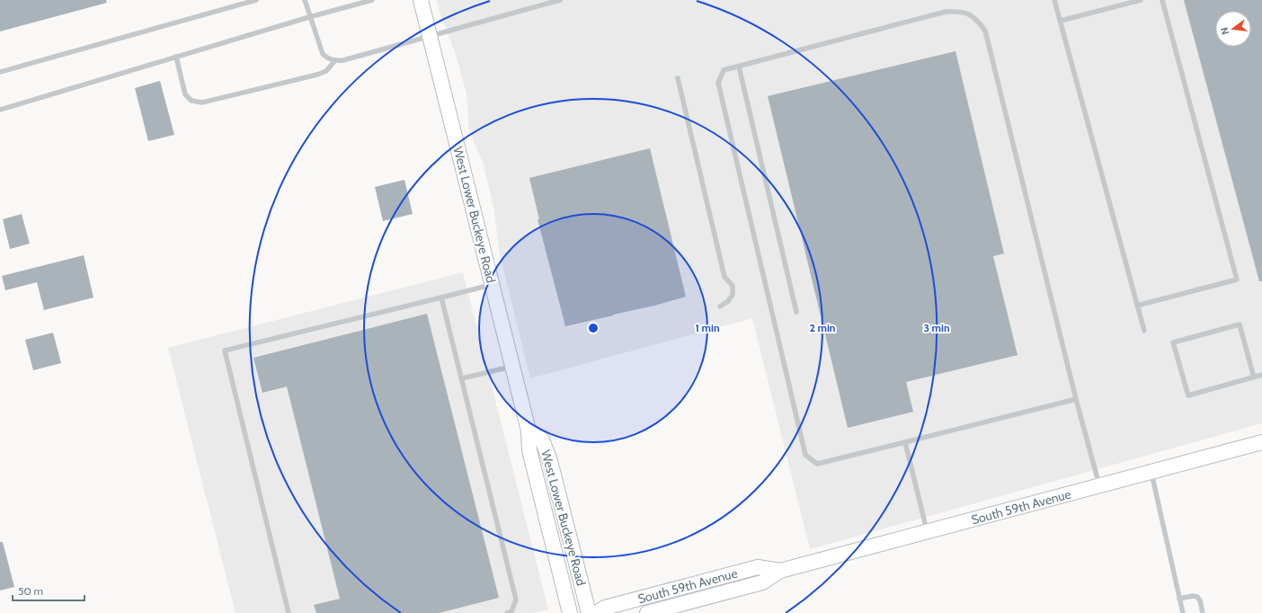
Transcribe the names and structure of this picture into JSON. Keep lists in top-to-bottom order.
{
  "streets": {
    "main road": ["West Lower Buckeye Road", "South 59th Avenue"]
  },
  "scale_bar": "50 m",
  "north": "left",
  "rings": ["1 min", "2 min", "3 min"]
}
